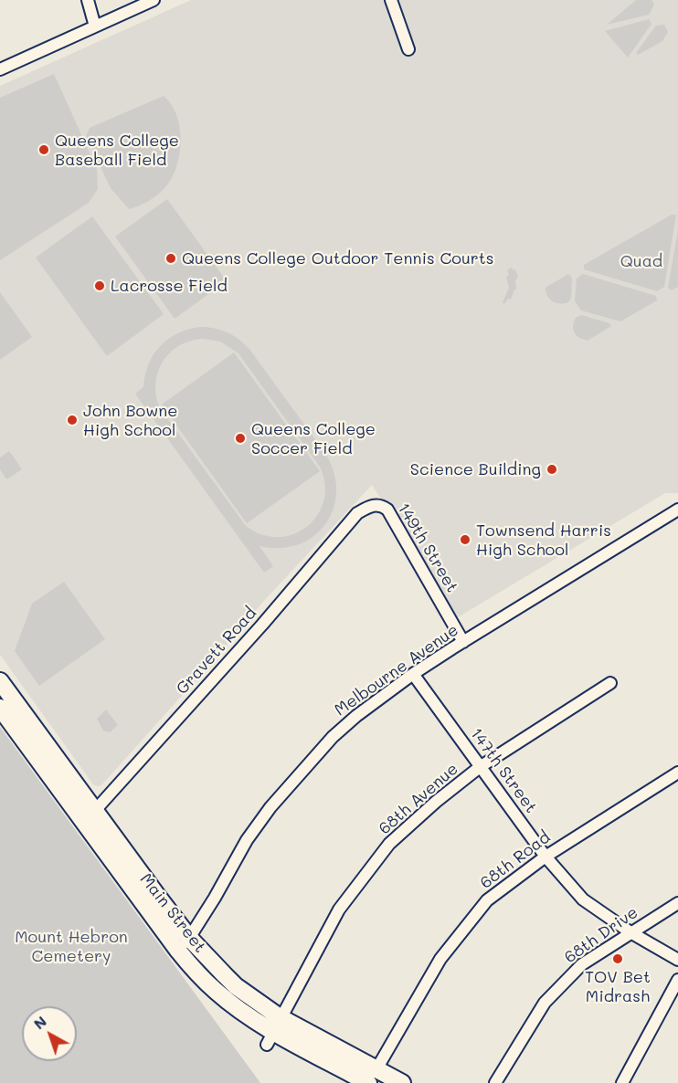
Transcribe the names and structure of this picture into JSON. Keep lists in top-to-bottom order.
{
  "streets": {
    "main road": ["Main Street"],
    "street": [
      "149th Street",
      "Gravett Road",
      "Melbourne Avenue",
      "147th Street",
      "68th Avenue",
      "68th Road",
      "68th Drive"
    ]
  },
  "crossings": [
    ["149th Street", "Gravett Road"],
    ["149th Street", "Melbourne Avenue"],
    ["Gravett Road", "Main Street"],
    ["Melbourne Avenue", "147th Street"],
    ["Melbourne Avenue", "Main Street"],
    ["147th Street", "68th Avenue"],
    ["147th Street", "68th Road"],
    ["147th Street", "68th Drive"],
    ["68th Avenue", "Main Street"],
    ["68th Road", "Main Street"]
  ],
  "parks": ["Quad", "Mount Hebron Cemetery"],
  "places": [
    "Queens College Baseball Field",
    "Queens College Outdoor Tennis Courts",
    "Lacrosse Field",
    "John Bowne High School",
    "Queens College Soccer Field",
    "Science Building",
    "Townsend Harris High School",
    "TOV Bet Midrash"
  ],
  "north": "top left"
}
